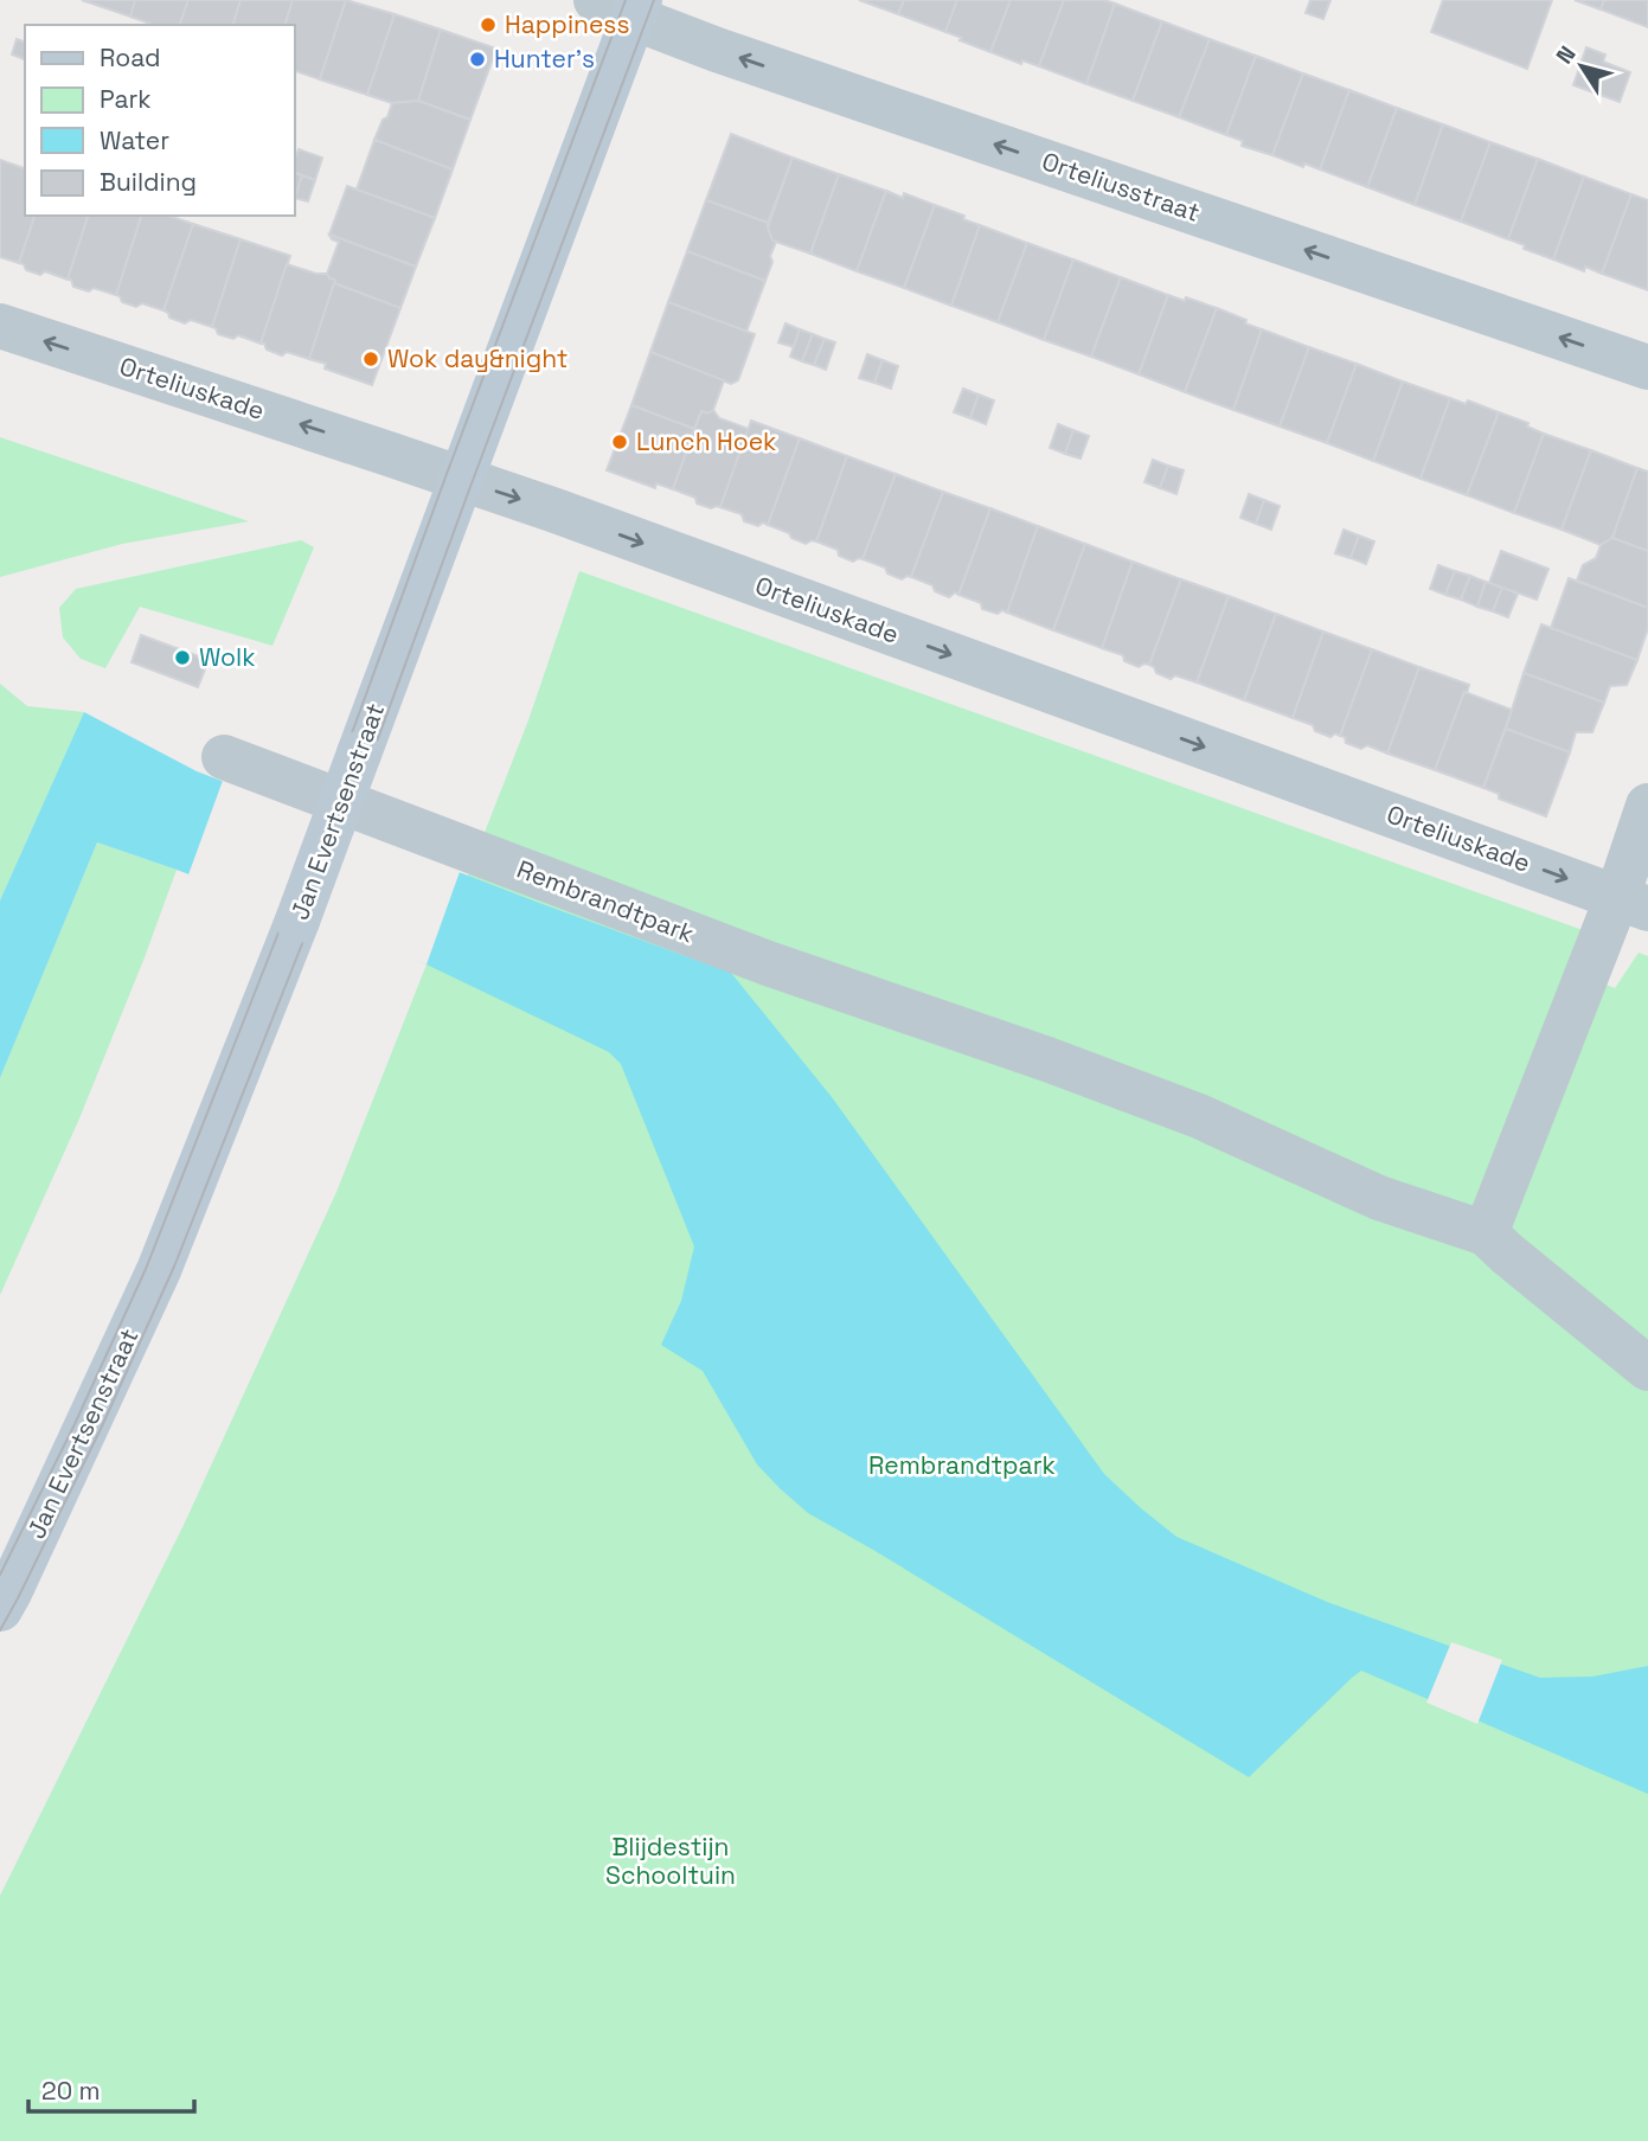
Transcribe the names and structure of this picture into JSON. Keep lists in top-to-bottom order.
{
  "streets": {
    "street": [
      "Orteliusstraat",
      "Orteliuskade",
      "Jan Evertsenstraat",
      "Rembrandtpark"
    ]
  },
  "crossings": [
    ["Orteliusstraat", "Jan Evertsenstraat"],
    ["Orteliuskade", "Jan Evertsenstraat"]
  ],
  "one_way": ["Orteliusstraat"],
  "parks": ["Rembrandtpark", "Blijdestijn Schooltuin"],
  "places": [
    "Happiness",
    "Hunter's",
    "Wok day&night",
    "Lunch Hoek",
    "Wolk"
  ],
  "legend": [
    "Road",
    "Park",
    "Water",
    "Building"
  ],
  "scale_bar": "20 m",
  "north": "top left"
}
